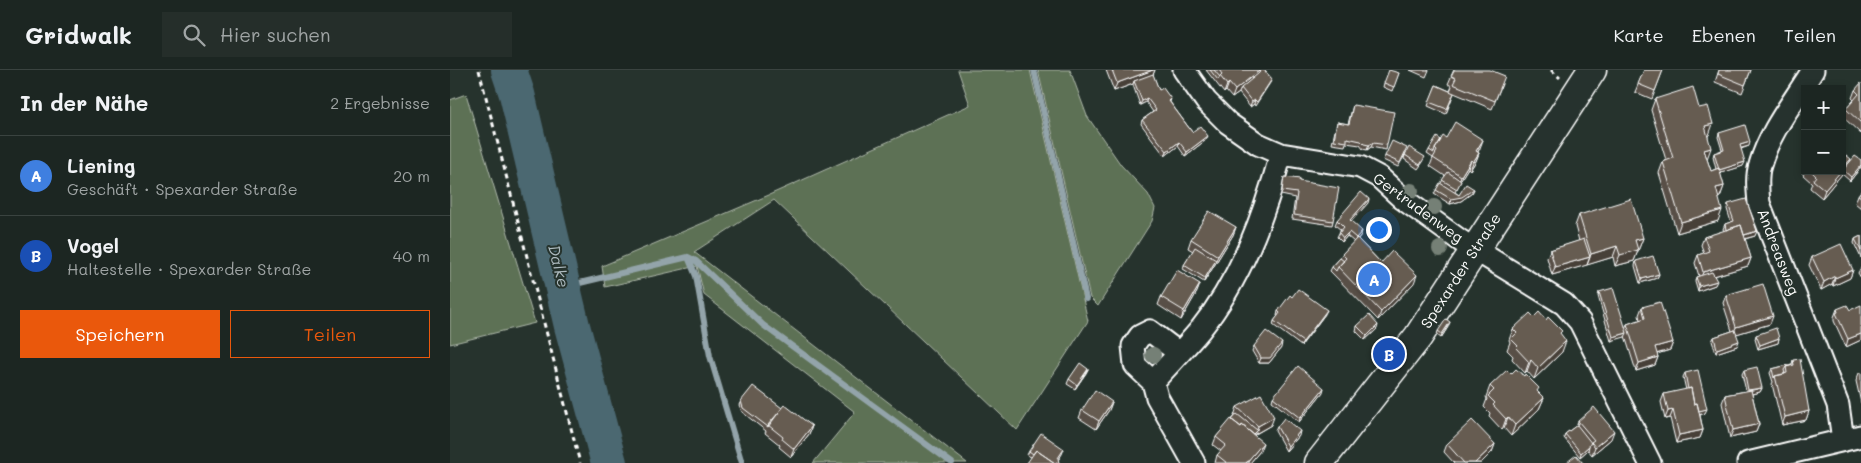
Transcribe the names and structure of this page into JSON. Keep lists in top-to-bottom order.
{
  "streets": {
    "main road": ["Spexarder Straße"],
    "street": ["Gertrudenweg", "Andreasweg"]
  },
  "crossings": [
    ["Gertrudenweg", "Spexarder Straße"]
  ],
  "water": ["Dalke"],
  "page": {
    "header": "Gridwalk",
    "search": "Hier suchen",
    "nav": ["Karte", "Ebenen", "Teilen"],
    "heading": ["In der Nähe", "2 Ergebnisse"],
    "map_buttons": ["+", "−"],
    "list": [
      {
        "mark": "A",
        "name": "Liening",
        "note": "Geschäft · Spexarder Straße",
        "value": "20 m"
      },
      {
        "mark": "B",
        "name": "Vogel",
        "note": "Haltestelle · Spexarder Straße",
        "value": "40 m"
      }
    ],
    "pins": ["A", "B"],
    "buttons": ["Speichern", "Teilen"]
  }
}
